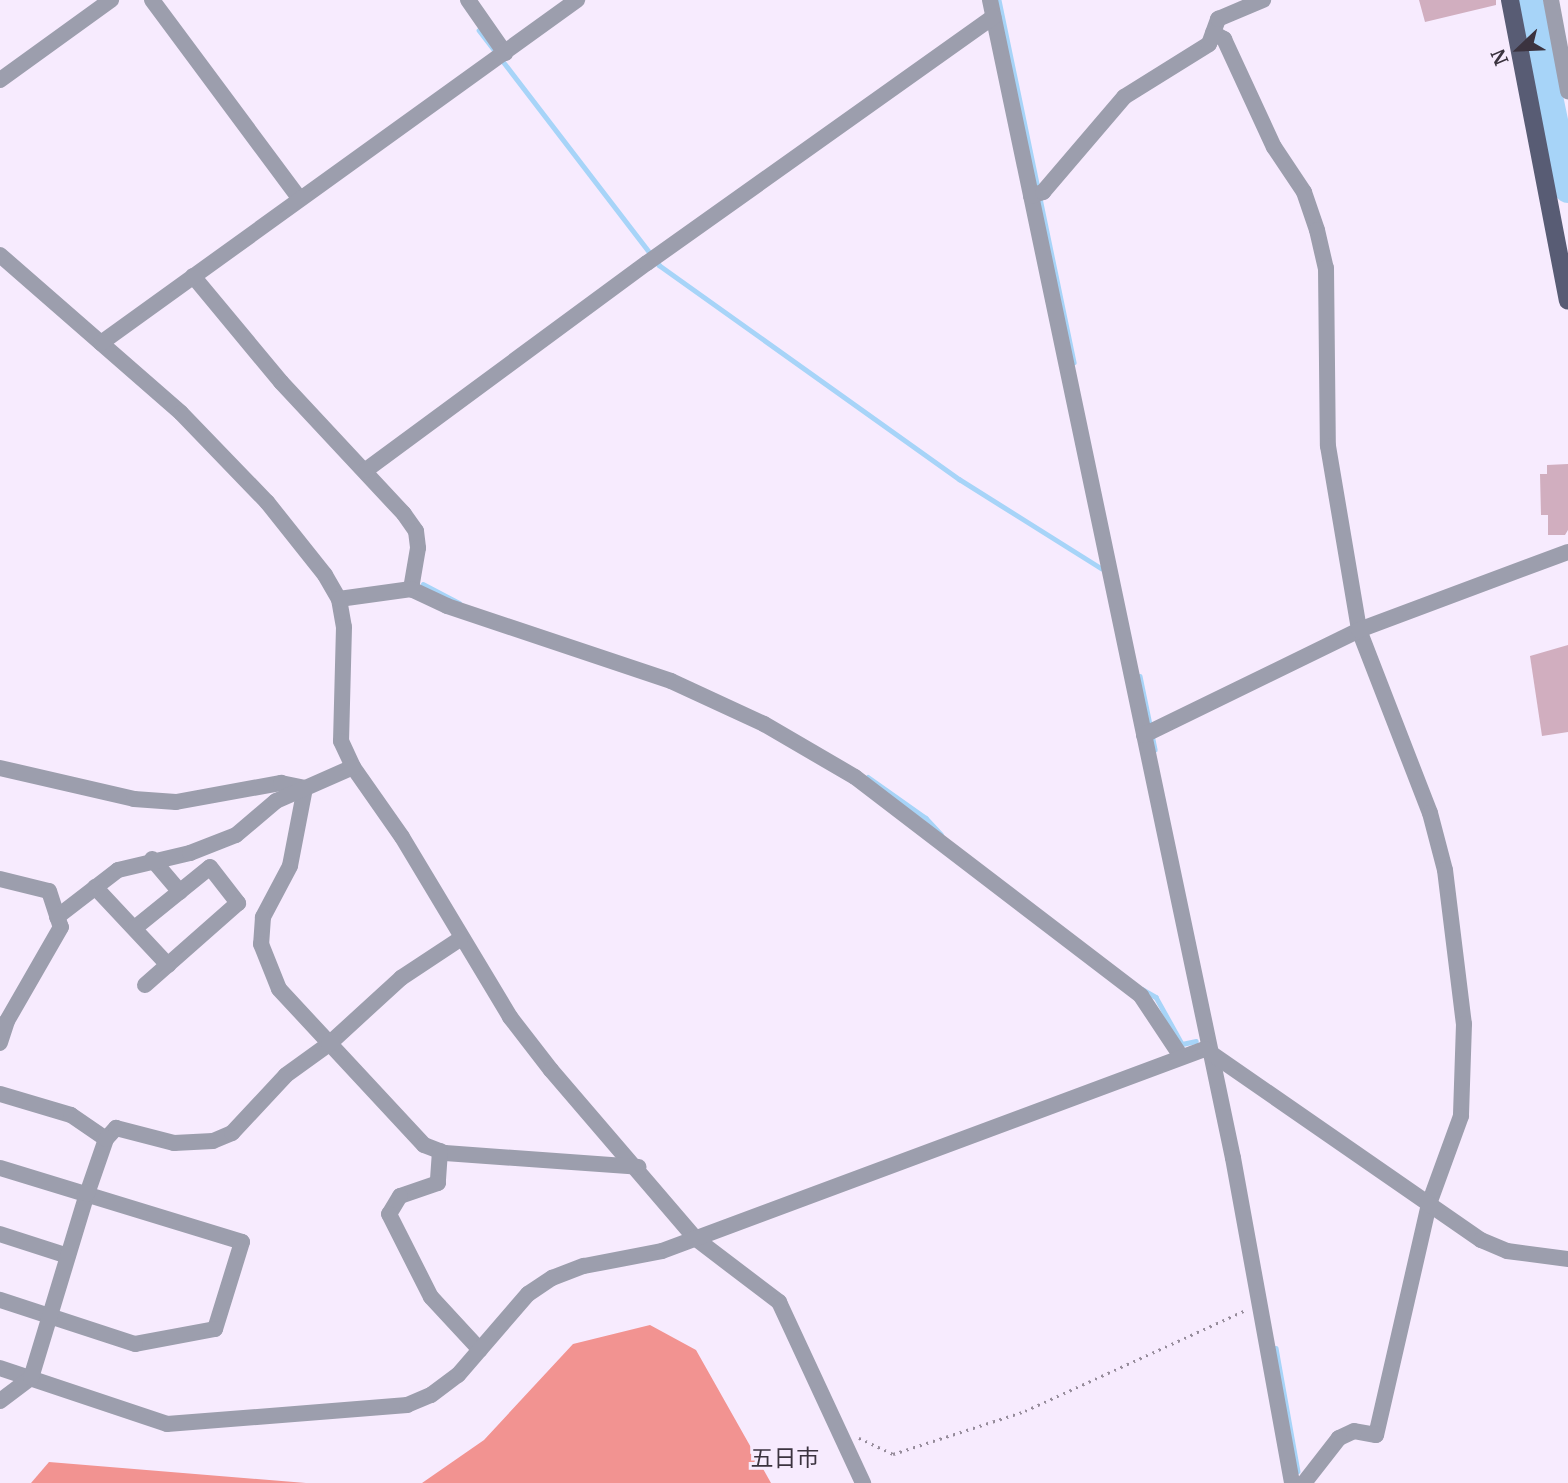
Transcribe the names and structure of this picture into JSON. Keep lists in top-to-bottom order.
{
  "districts": ["五日市"],
  "north": "bottom left"
}
